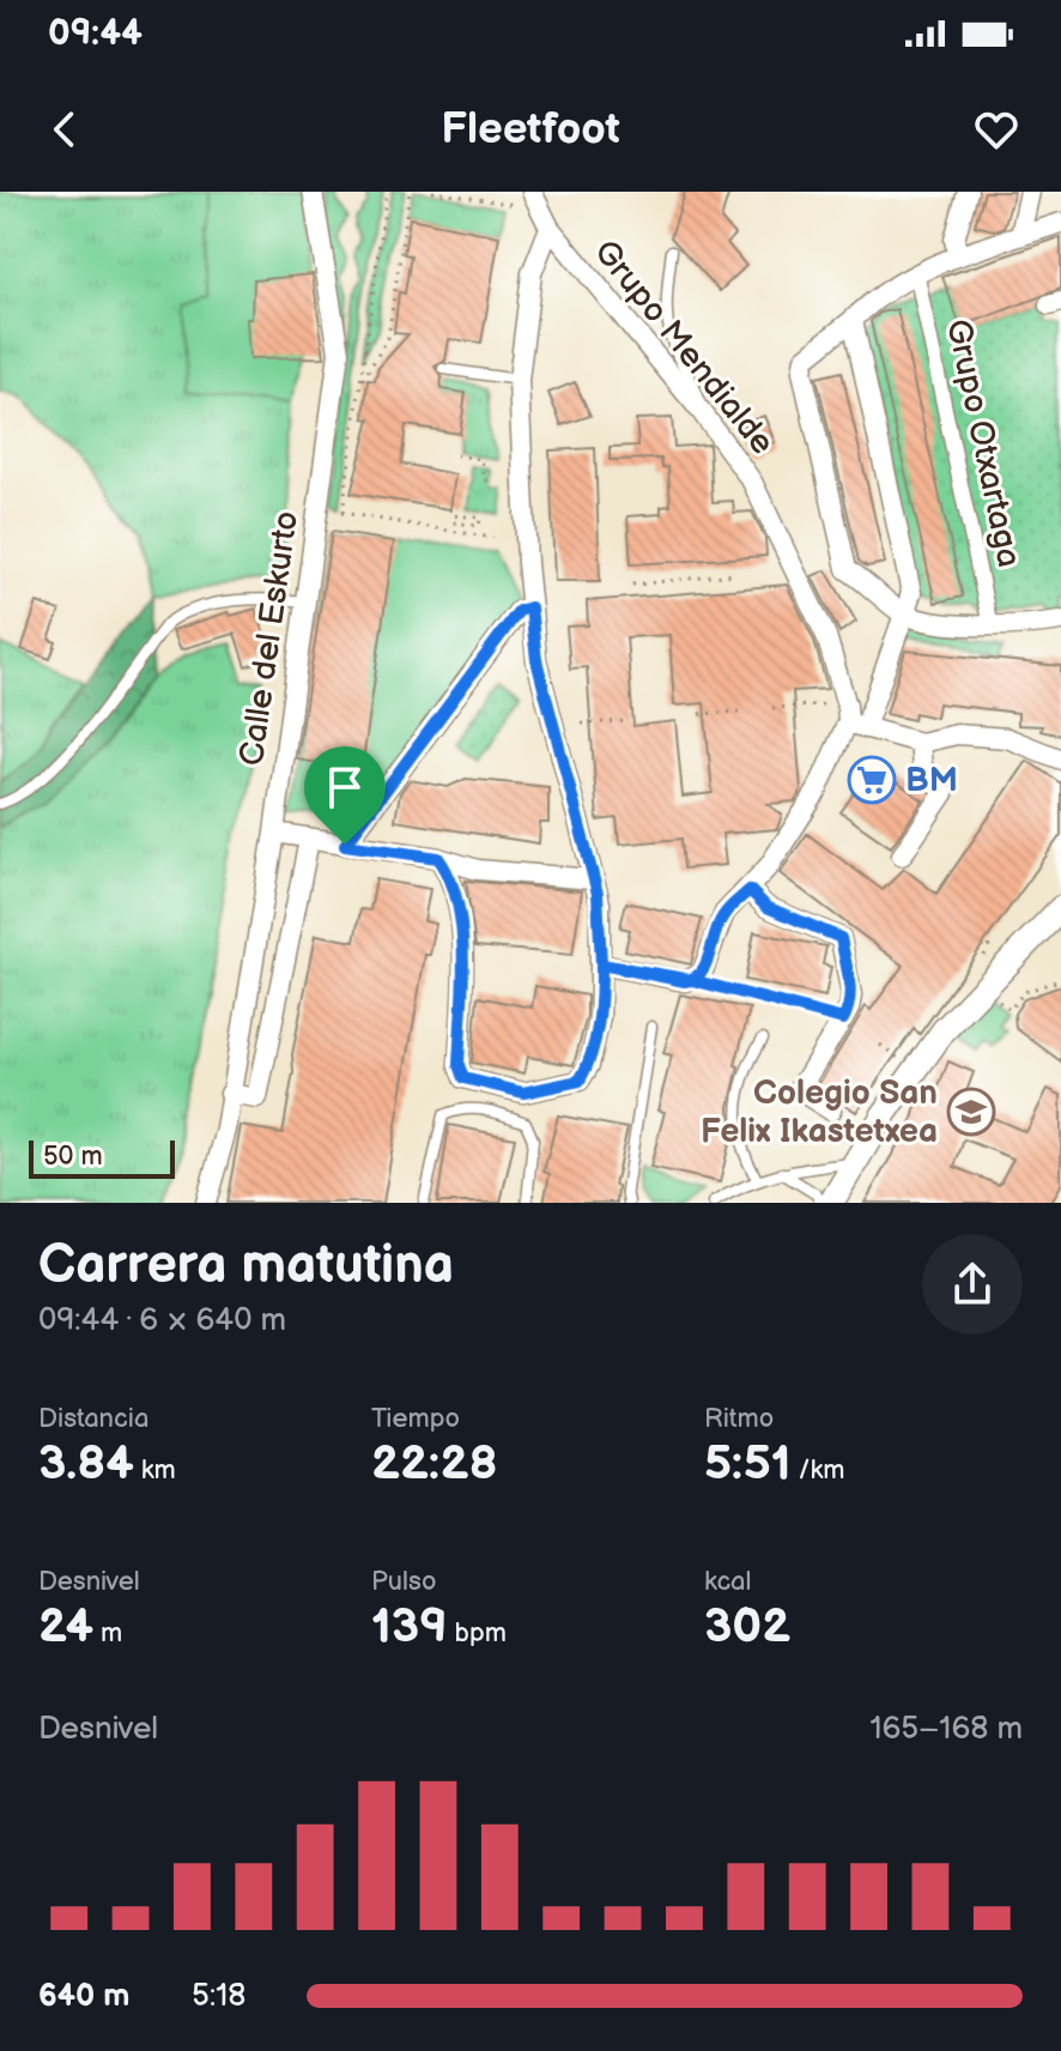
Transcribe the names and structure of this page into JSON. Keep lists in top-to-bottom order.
{
  "streets": {
    "street": ["Grupo Mendialde", "Grupo Otxartaga", "Calle del Eskurto"]
  },
  "places": {
    "supermarket": ["BM"],
    "school or university": ["Colegio San Felix Ikastetxea"]
  },
  "scale_bar": "50 m",
  "page": {
    "status": "09:44",
    "header": "Fleetfoot",
    "scale": "50 m",
    "heading": ["Carrera matutina", "09:44 · 6 × 640 m"],
    "stats": [
      ["Distancia", "3.84 km"],
      ["Tiempo", "22:28"],
      ["Ritmo", "5:51 /km"],
      ["Desnivel", "24 m"],
      ["Pulso", "139 bpm"],
      ["kcal", "302"]
    ],
    "chart": ["Desnivel", "165–168 m"],
    "list": [
      {
        "name": "640 m",
        "note": "5:18"
      }
    ]
  }
}
